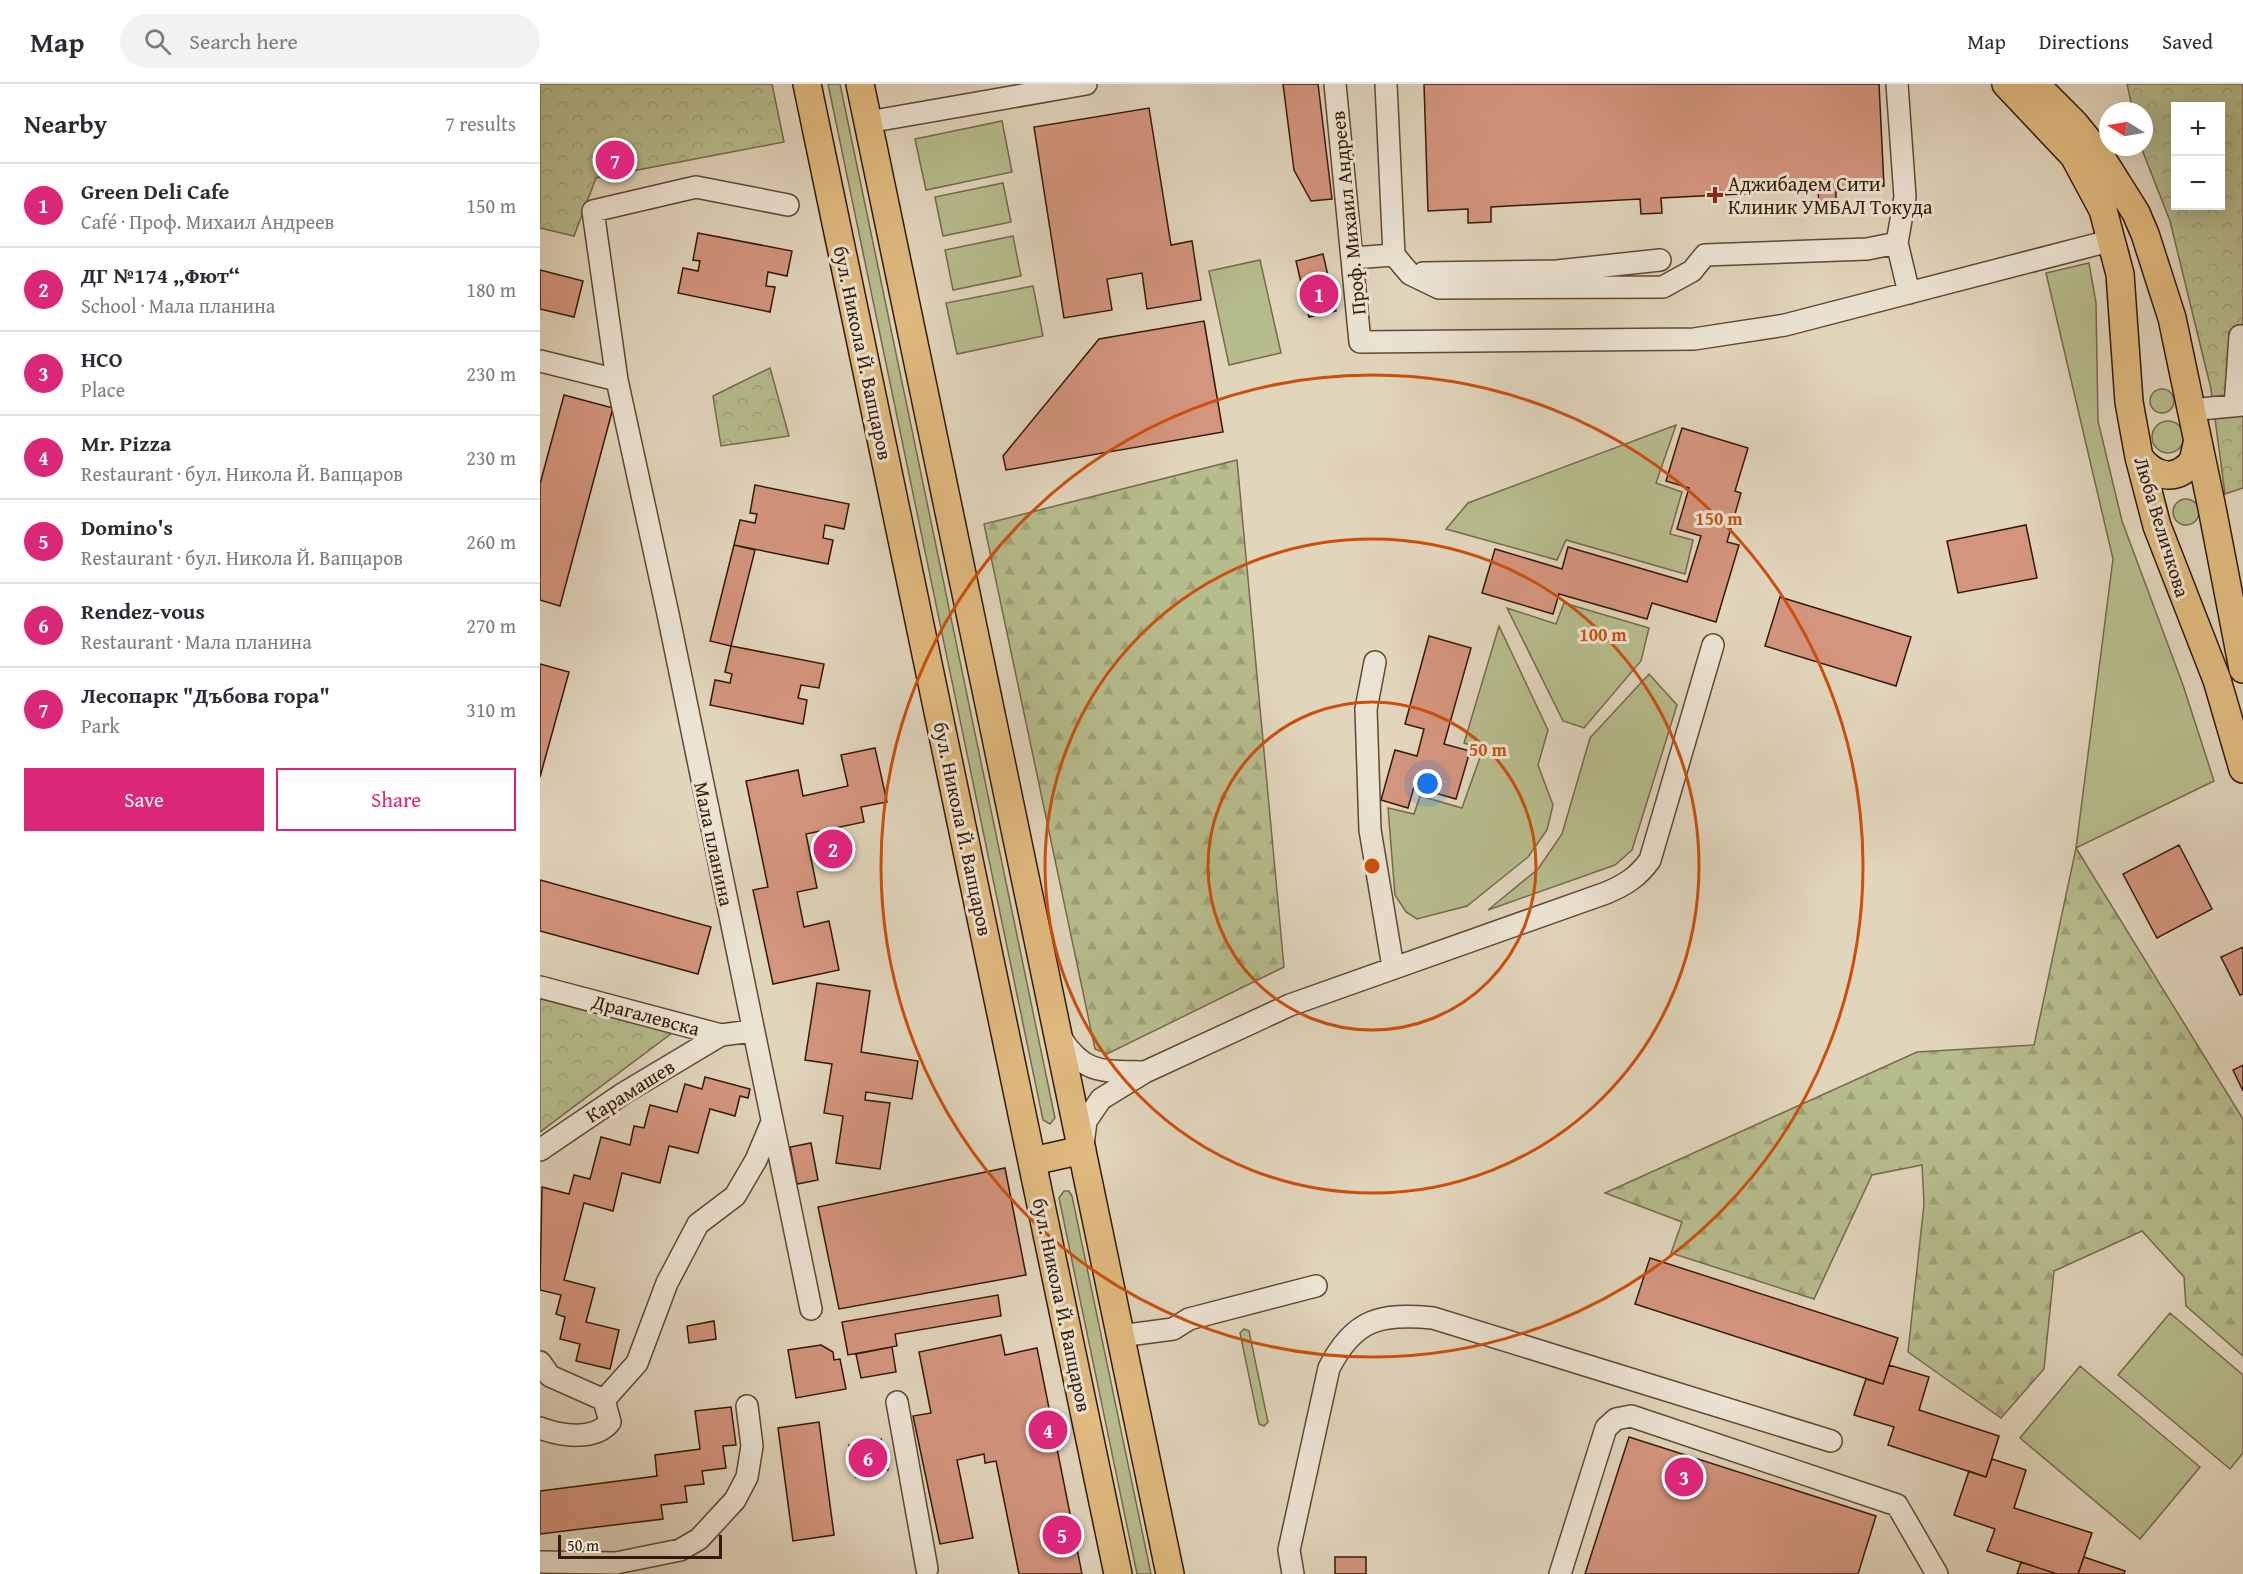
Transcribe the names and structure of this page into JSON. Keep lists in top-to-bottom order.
{
  "streets": {
    "main road": ["бул. Никола Й. Вапцаров", "Люба Величкова"],
    "street": [
      "Проф. Михаил Андреев",
      "Мала планина",
      "Драгалевска",
      "Карамашев"
    ]
  },
  "crossings": [
    ["Мала планина", "Драгалевска"],
    ["Драгалевска", "Карамашев"]
  ],
  "places": {
    "health": ["Аджибадем Сити Клиник УМБАЛ Токуда"]
  },
  "scale_bar": "50 m",
  "north": "left",
  "page": {
    "header": "Map",
    "search": "Search here",
    "nav": ["Map", "Directions", "Saved"],
    "heading": ["Nearby", "7 results"],
    "map_buttons": ["+", "−"],
    "pins": [
      "7",
      "1",
      "2",
      "4",
      "6",
      "3",
      "5"
    ],
    "list": [
      {
        "mark": "1",
        "name": "Green Deli Cafe",
        "note": "Café · Проф. Михаил Андреев",
        "value": "150 m"
      },
      {
        "mark": "2",
        "name": "ДГ №174 „Фют“",
        "note": "School · Мала планина",
        "value": "180 m"
      },
      {
        "mark": "3",
        "name": "НСО",
        "note": "Place",
        "value": "230 m"
      },
      {
        "mark": "4",
        "name": "Mr. Pizza",
        "note": "Restaurant · бул. Никола Й. Вапцаров",
        "value": "230 m"
      },
      {
        "mark": "5",
        "name": "Domino's",
        "note": "Restaurant · бул. Никола Й. Вапцаров",
        "value": "260 m"
      },
      {
        "mark": "6",
        "name": "Rendez-vous",
        "note": "Restaurant · Мала планина",
        "value": "270 m"
      },
      {
        "mark": "7",
        "name": "Лесопарк \"Дъбова гора\"",
        "note": "Park",
        "value": "310 m"
      }
    ],
    "buttons": ["Save", "Share"],
    "scale": "50 m"
  },
  "rings": ["150 m", "100 m", "50 m"]
}
